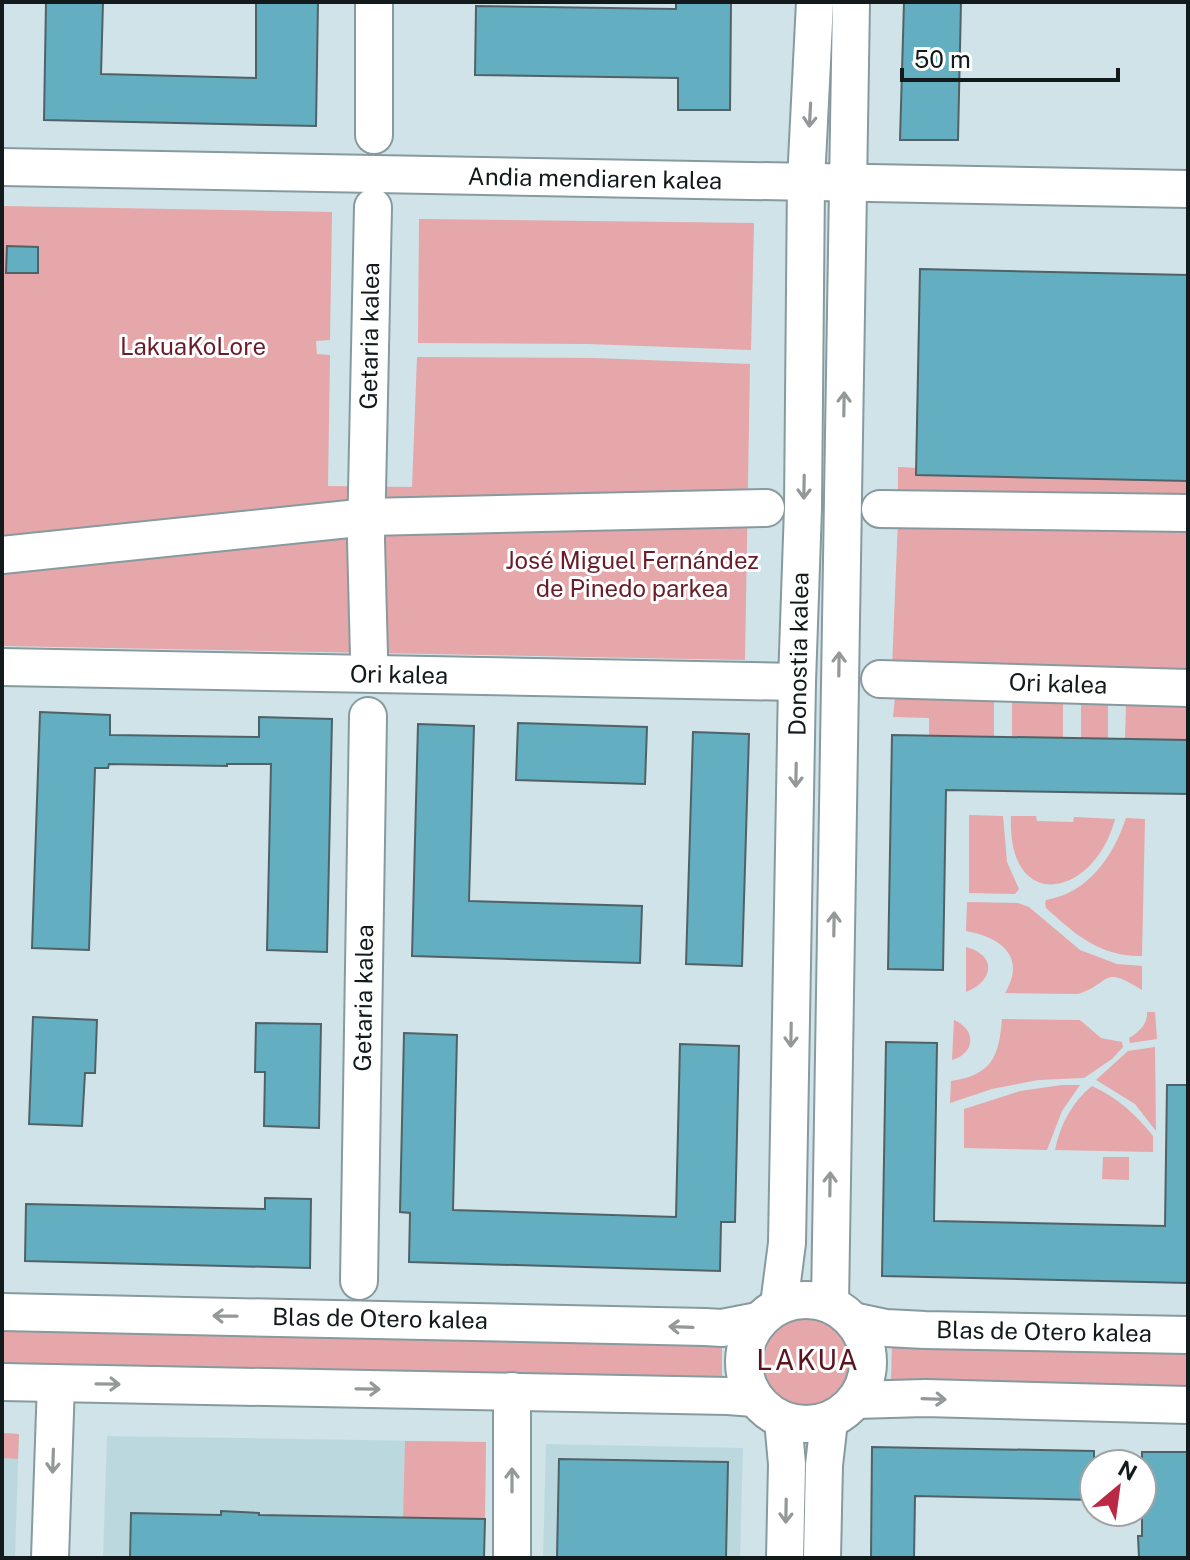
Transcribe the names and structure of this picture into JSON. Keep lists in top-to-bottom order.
{
  "streets": {
    "street": [
      "Andia mendiaren kalea",
      "Getaria kalea",
      "Donostia kalea",
      "Ori kalea",
      "Blas de Otero kalea"
    ]
  },
  "crossings": [
    ["Andia mendiaren kalea", "Donostia kalea"],
    ["Donostia kalea", "Ori kalea"],
    ["Donostia kalea", "Blas de Otero kalea"]
  ],
  "districts": ["LAKUA"],
  "parks": ["LakuaKoLore", "José Miguel Fernández de Pinedo parkea"],
  "scale_bar": "50 m",
  "north": "top right"
}
